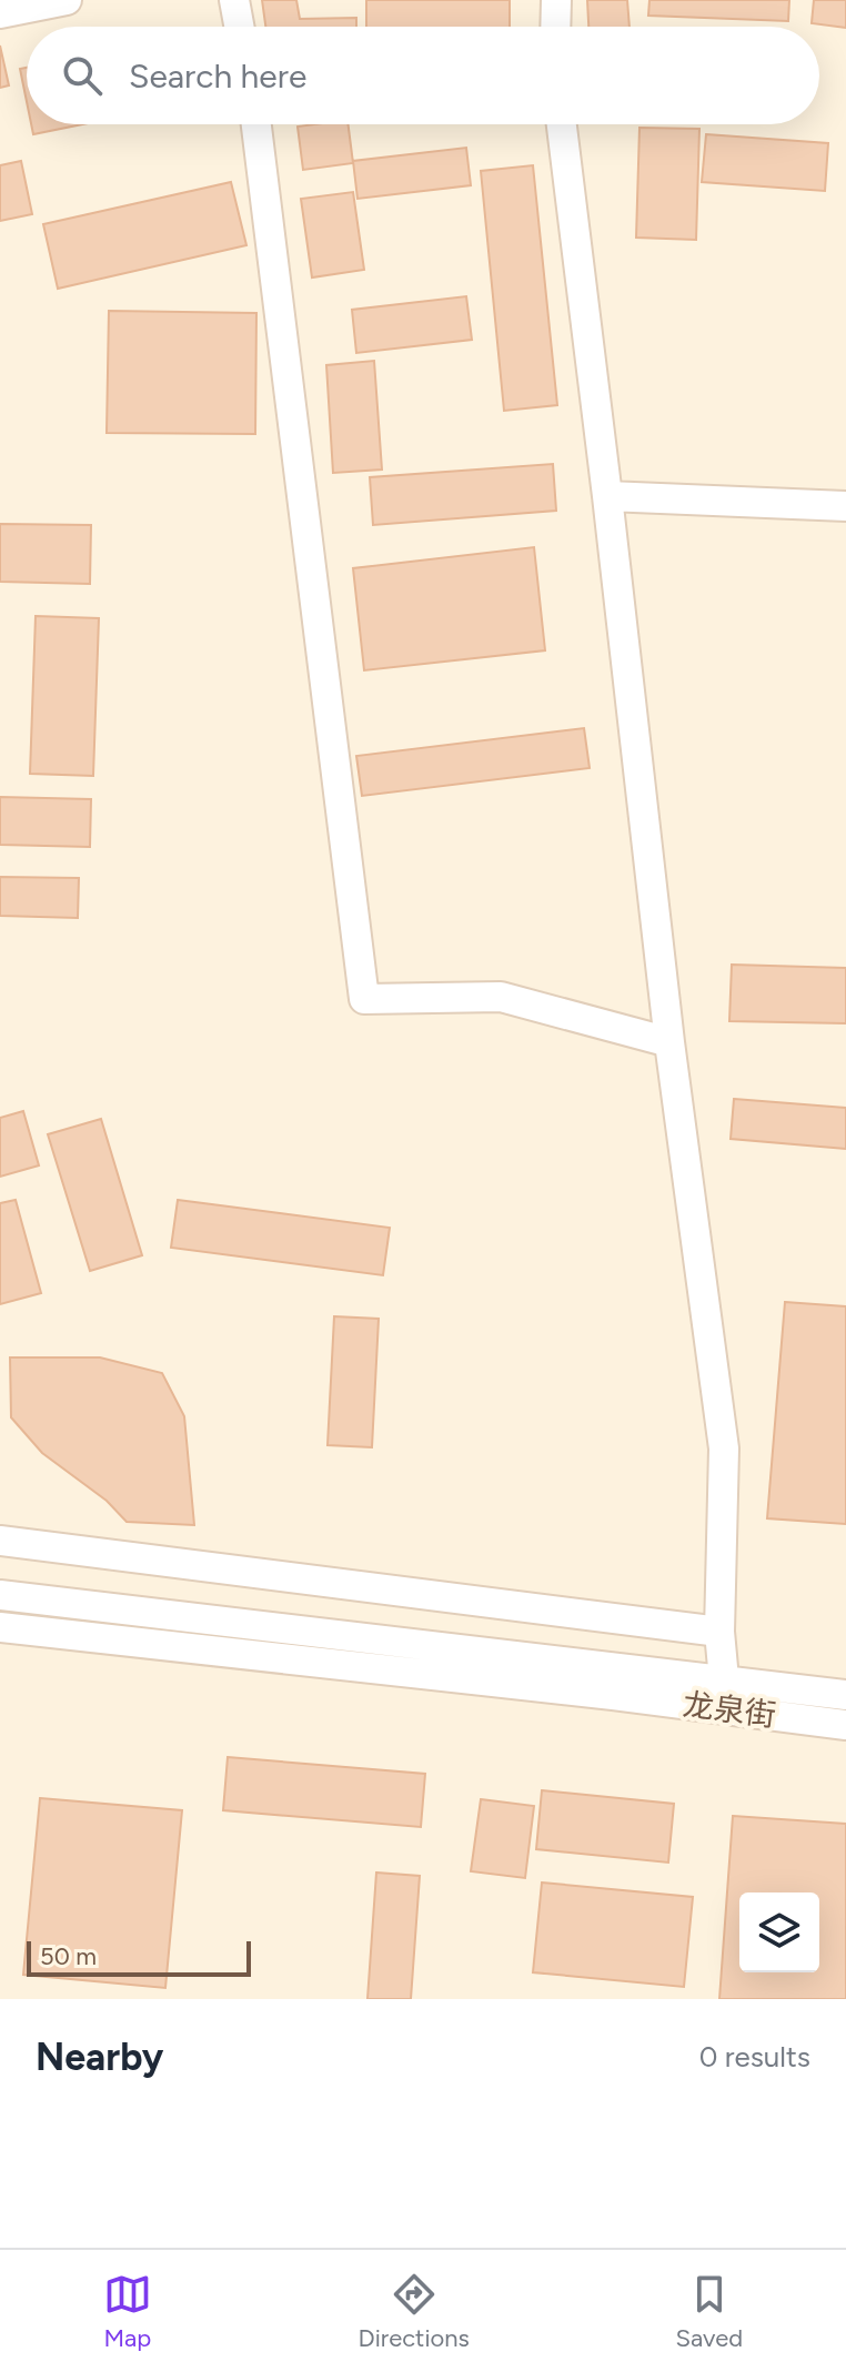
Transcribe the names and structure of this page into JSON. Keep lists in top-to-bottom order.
{
  "streets": {
    "street": ["龙泉街"]
  },
  "scale_bar": "50 m",
  "page": {
    "search": "Search here",
    "scale": "50 m",
    "heading": ["Nearby", "0 results"],
    "nav": ["Map", "Directions", "Saved"]
  }
}
